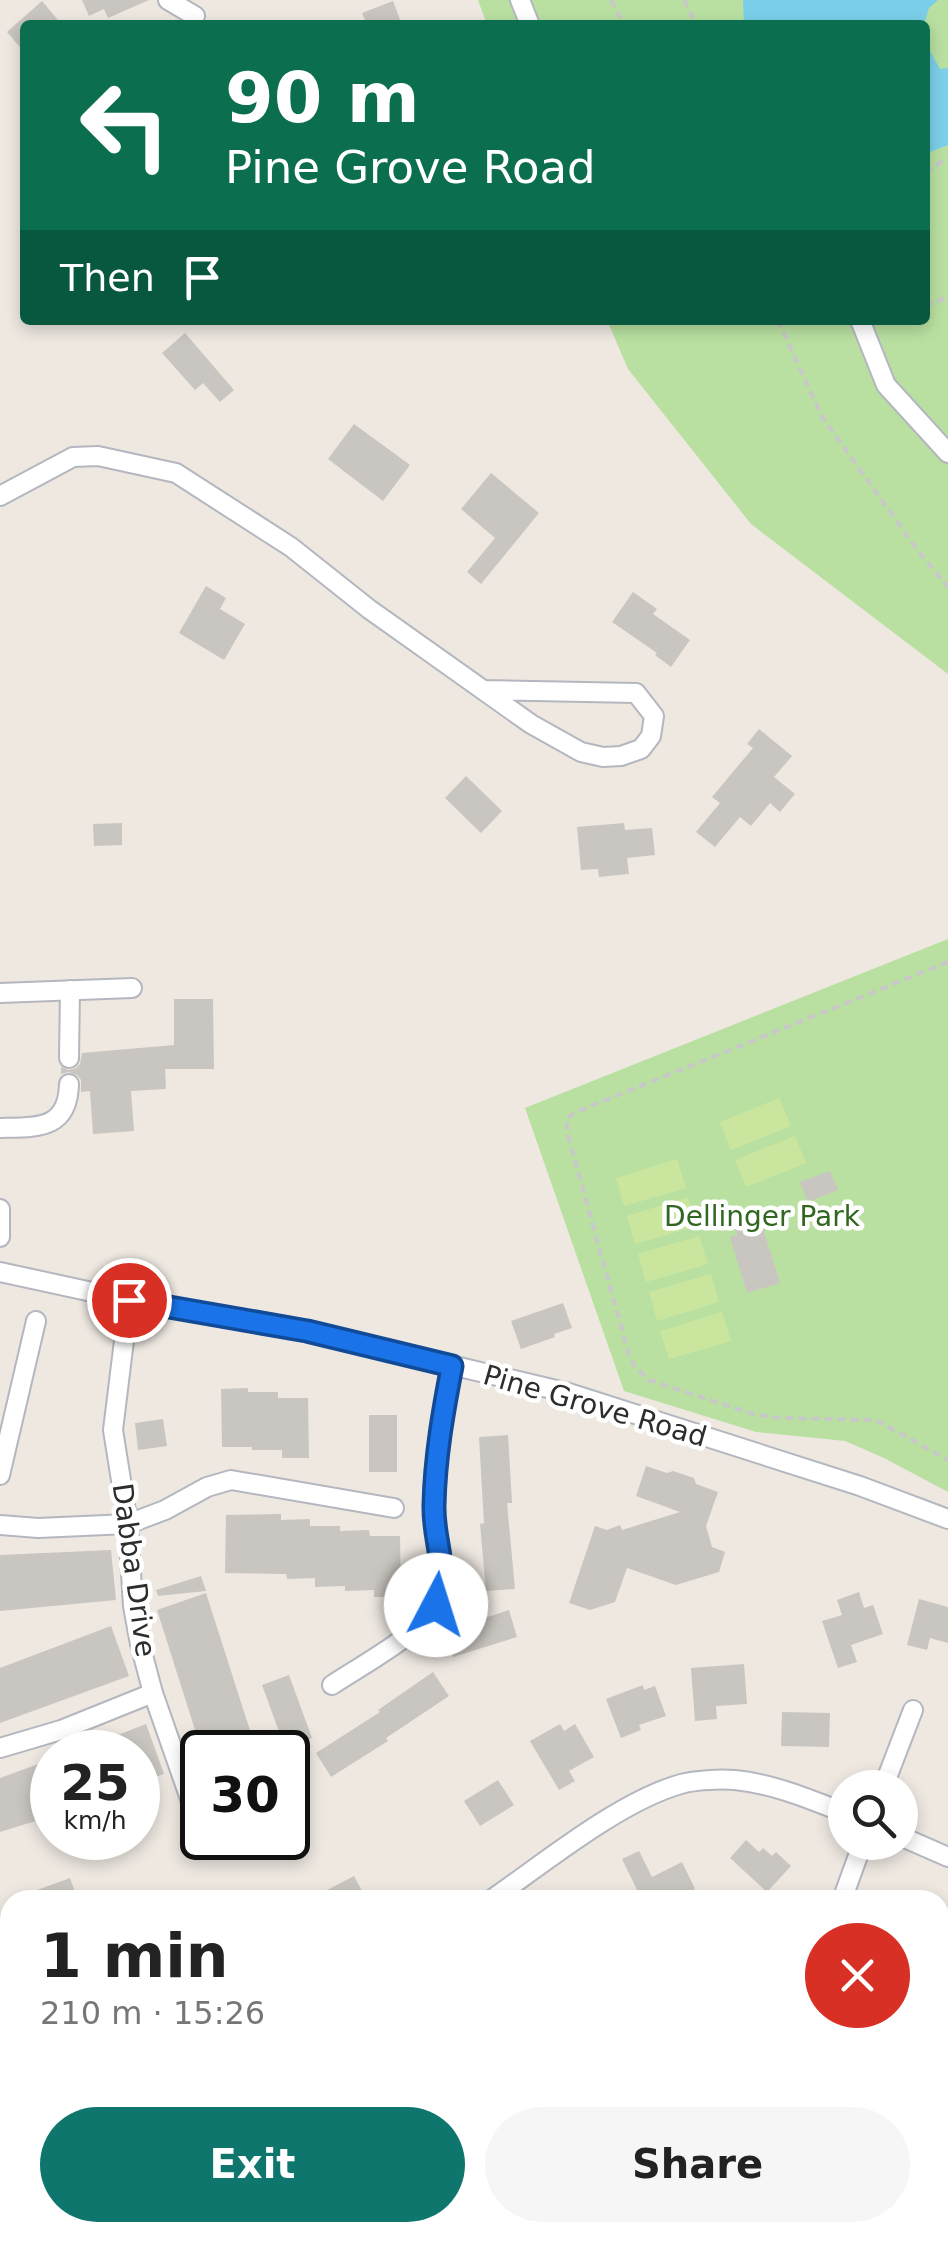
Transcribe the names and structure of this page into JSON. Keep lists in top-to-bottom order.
{
  "streets": {
    "street": ["Pine Grove Road", "Dabba Drive"]
  },
  "crossings": [
    ["Pine Grove Road", "Dabba Drive"]
  ],
  "parks": ["Dellinger Park"],
  "page": {
    "turn": ["90 m", "Pine Grove Road"],
    "then": "Then",
    "speed": "25 km/h",
    "limit": "30",
    "heading": ["1 min", "210 m · 15:26"],
    "buttons": ["Exit", "Share"]
  }
}
